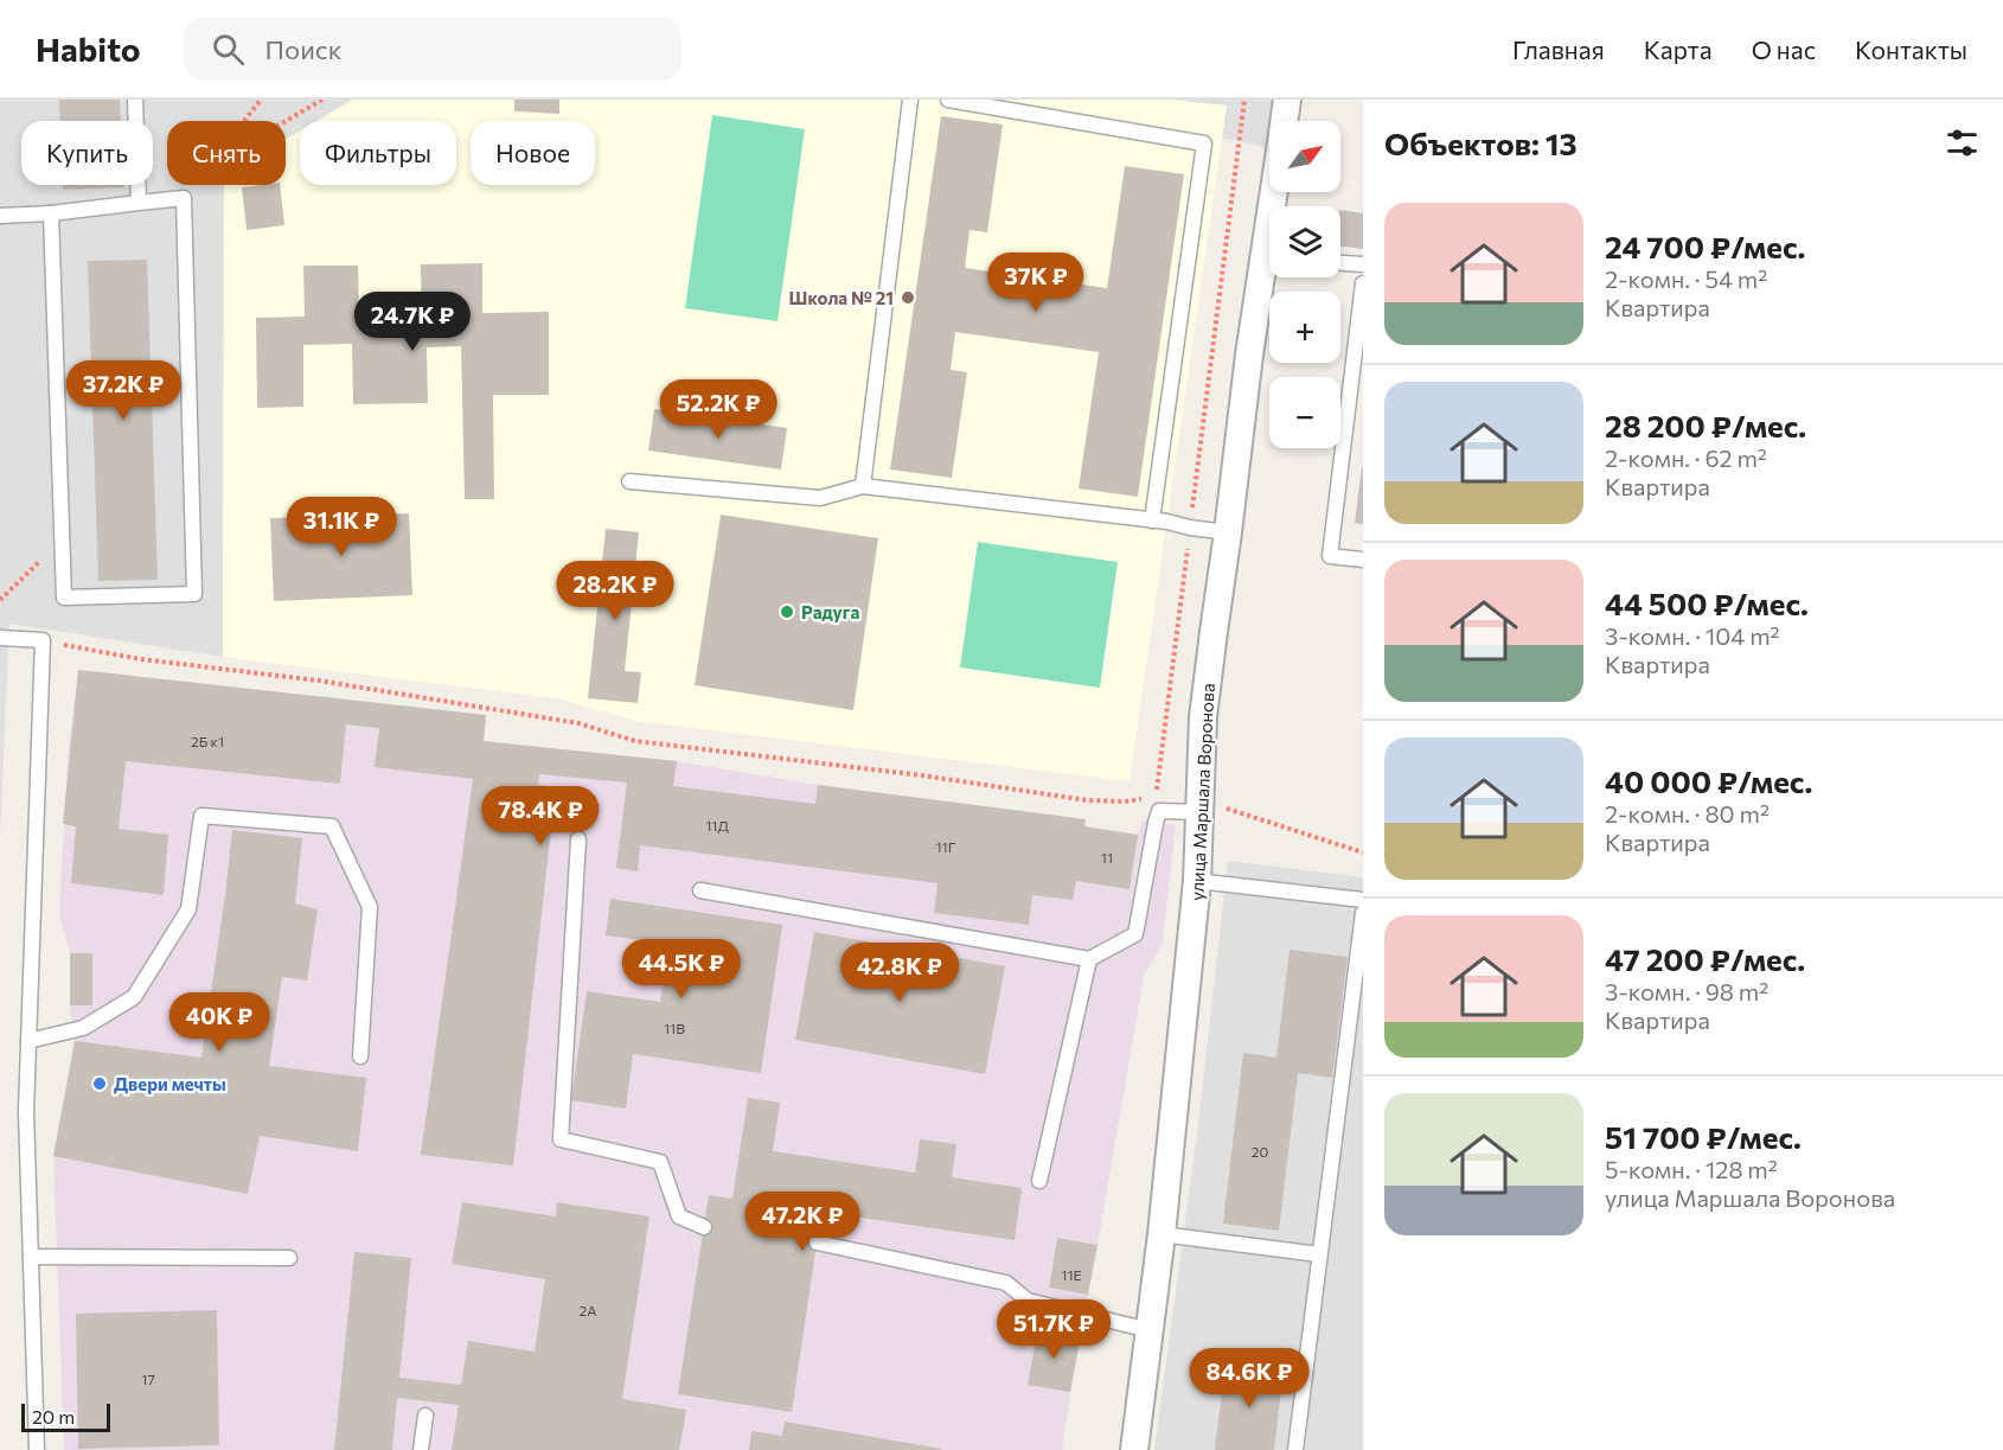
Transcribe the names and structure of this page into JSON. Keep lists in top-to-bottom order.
{
  "streets": {
    "street": ["улица Маршала Воронова"]
  },
  "places": ["Школа № 21", "Радуга", "Двери мечты"],
  "house_numbers": [
    "2Б к1",
    "11Д",
    "11Г",
    "11",
    "11В",
    "20",
    "11Е",
    "2А",
    "17"
  ],
  "scale_bar": "20 m",
  "north": "top right",
  "page": {
    "header": "Habito",
    "search": "Поиск",
    "nav": [
      "Главная",
      "Карта",
      "О нас",
      "Контакты"
    ],
    "heading": "Объектов: 13",
    "map_buttons": ["+", "−"],
    "chip": [
      "Купить",
      "Снять",
      "Фильтры",
      "Новое"
    ],
    "list": [
      {
        "name": "24 700 ₽/мес.",
        "note": "2-комн. · 54 m² · Квартира"
      },
      {
        "name": "28 200 ₽/мес.",
        "note": "2-комн. · 62 m² · Квартира"
      },
      {
        "name": "44 500 ₽/мес.",
        "note": "3-комн. · 104 m² · Квартира"
      },
      {
        "name": "40 000 ₽/мес.",
        "note": "2-комн. · 80 m² · Квартира"
      },
      {
        "name": "47 200 ₽/мес.",
        "note": "3-комн. · 98 m² · Квартира"
      },
      {
        "name": "51 700 ₽/мес.",
        "note": "5-комн. · 128 m² · улица Маршала Воронова"
      }
    ],
    "price": [
      "37K ₽",
      "24.7K ₽",
      "37.2K ₽",
      "52.2K ₽",
      "31.1K ₽",
      "28.2K ₽",
      "78.4K ₽",
      "44.5K ₽",
      "42.8K ₽",
      "40K ₽",
      "47.2K ₽",
      "51.7K ₽",
      "84.6K ₽"
    ],
    "scale": "20 m"
  }
}
